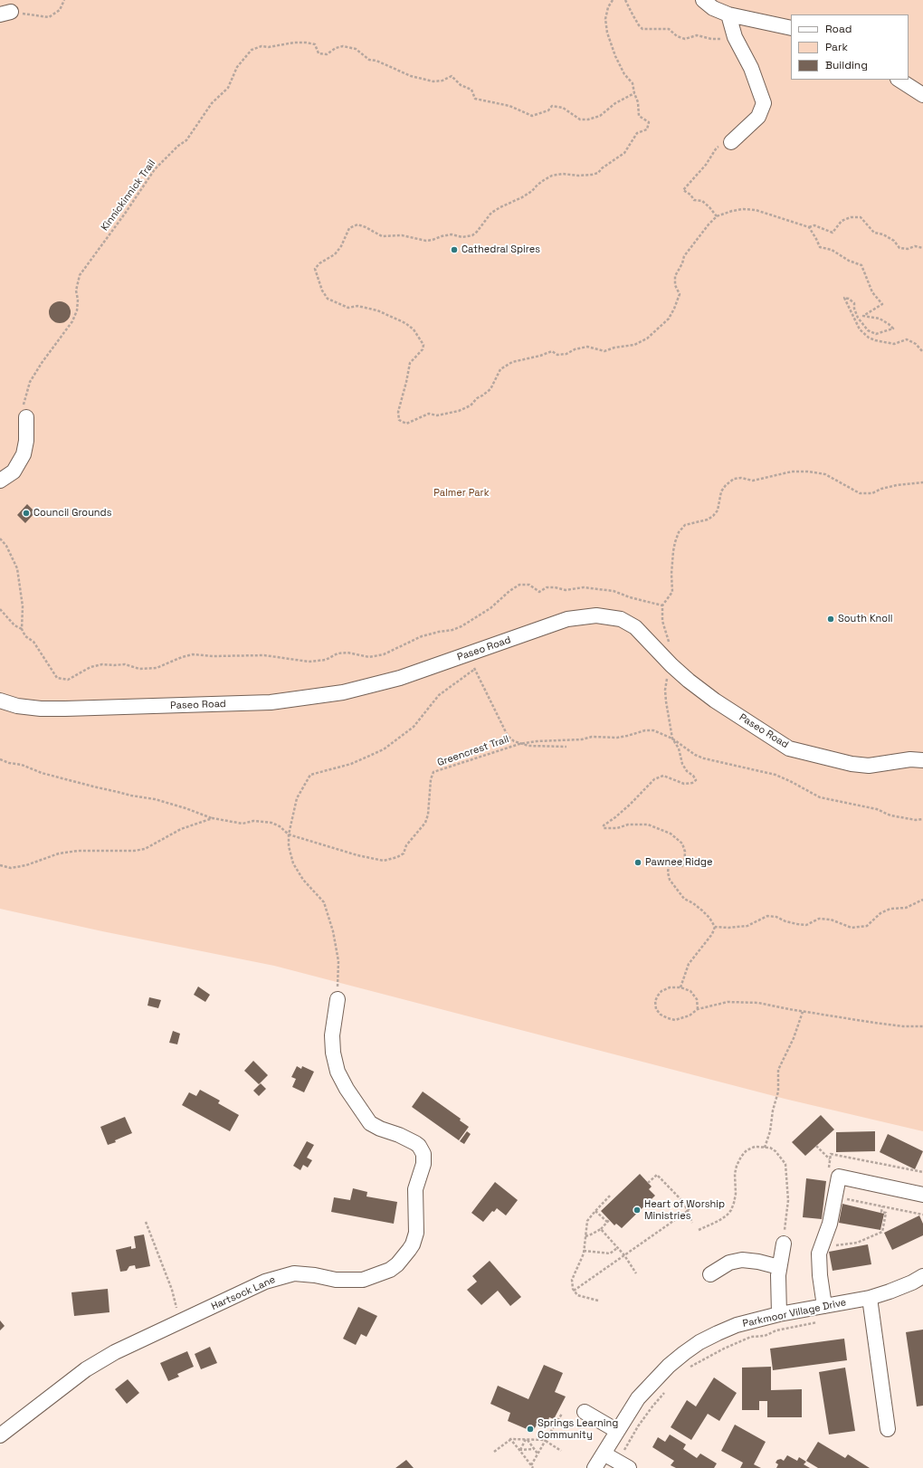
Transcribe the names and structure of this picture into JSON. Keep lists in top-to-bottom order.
{
  "streets": {
    "street": ["Paseo Road", "Hartsock Lane", "Parkmoor Village Drive"],
    "path": ["Kinnickinnick Trail", "Greencrest Trail"]
  },
  "parks": ["Palmer Park"],
  "places": [
    "Cathedral Spires",
    "Council Grounds",
    "South Knoll",
    "Pawnee Ridge",
    "Heart of Worship Ministries",
    "Springs Learning Community"
  ],
  "legend": ["Road", "Park", "Building"]
}
